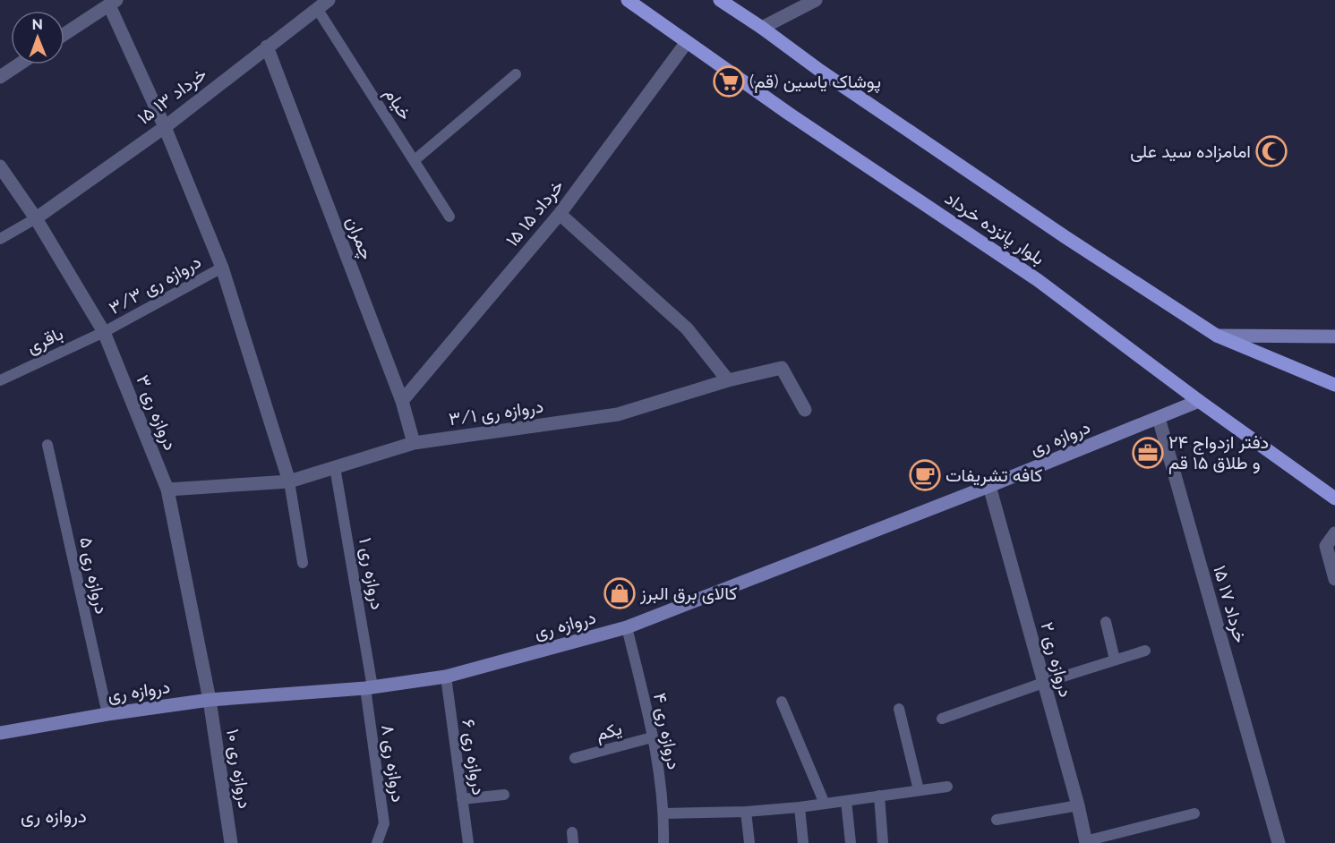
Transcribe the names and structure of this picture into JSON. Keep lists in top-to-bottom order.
{
  "streets": {
    "main road": ["بلوار پانزده خرداد", "دروازه ری"],
    "street": [
      "۱۵ خرداد ۱۳",
      "۱۵ خرداد ۱۵",
      "چمران",
      "دروازه ری ۳",
      "دروازه ری ۳/۱",
      "۱۵ خرداد ۱۷",
      "دروازه ری ۲",
      "دروازه ری ۱۰"
    ],
    "lane": [
      "خیام",
      "دروازه ری ۳/۳",
      "باقری",
      "دروازه ری ۱",
      "دروازه ری ۵",
      "یکم",
      "دروازه ری ۴",
      "دروازه ری ۶",
      "دروازه ری ۸"
    ]
  },
  "crossings": [
    ["۱۵ خرداد ۱۳", "خیام"],
    ["۱۵ خرداد ۱۳", "چمران"],
    ["۱۵ خرداد ۱۳", "دروازه ری ۳"],
    ["۱۵ خرداد ۱۵", "بلوار پانزده خرداد"],
    ["۱۵ خرداد ۱۵", "چمران"],
    ["بلوار پانزده خرداد", "دروازه ری"],
    ["چمران", "دروازه ری ۳/۱"],
    ["دروازه ری ۳/۳", "باقری"],
    ["دروازه ری ۳/۳", "دروازه ری ۳"],
    ["باقری", "دروازه ری ۳"],
    ["دروازه ری ۳", "دروازه ری ۳/۱"],
    ["دروازه ری ۳", "دروازه ری"],
    ["دروازه ری ۳", "دروازه ری ۱۰"],
    ["دروازه ری ۳/۱", "دروازه ری ۱"],
    ["دروازه ری", "دروازه ری ۱"],
    ["دروازه ری", "دروازه ری ۵"],
    ["دروازه ری", "۱۵ خرداد ۱۷"],
    ["دروازه ری", "دروازه ری ۲"],
    ["دروازه ری", "دروازه ری ۴"],
    ["دروازه ری", "دروازه ری ۶"],
    ["دروازه ری", "دروازه ری ۸"],
    ["دروازه ری", "دروازه ری ۱۰"],
    ["دروازه ری ۱", "دروازه ری ۸"],
    ["یکم", "دروازه ری ۴"]
  ],
  "districts": ["دروازه ری"],
  "places": {
    "supermarket": ["پوشاک یاسین (قم)"],
    "mosque": ["امامزاده سید علی"],
    "office": ["دفتر ازدواج ۲۴ و طلاق ۱۵ قم"],
    "cafe": ["کافه تشریفات"],
    "shop": ["کالای برق البرز"]
  },
  "north": "top"
}
